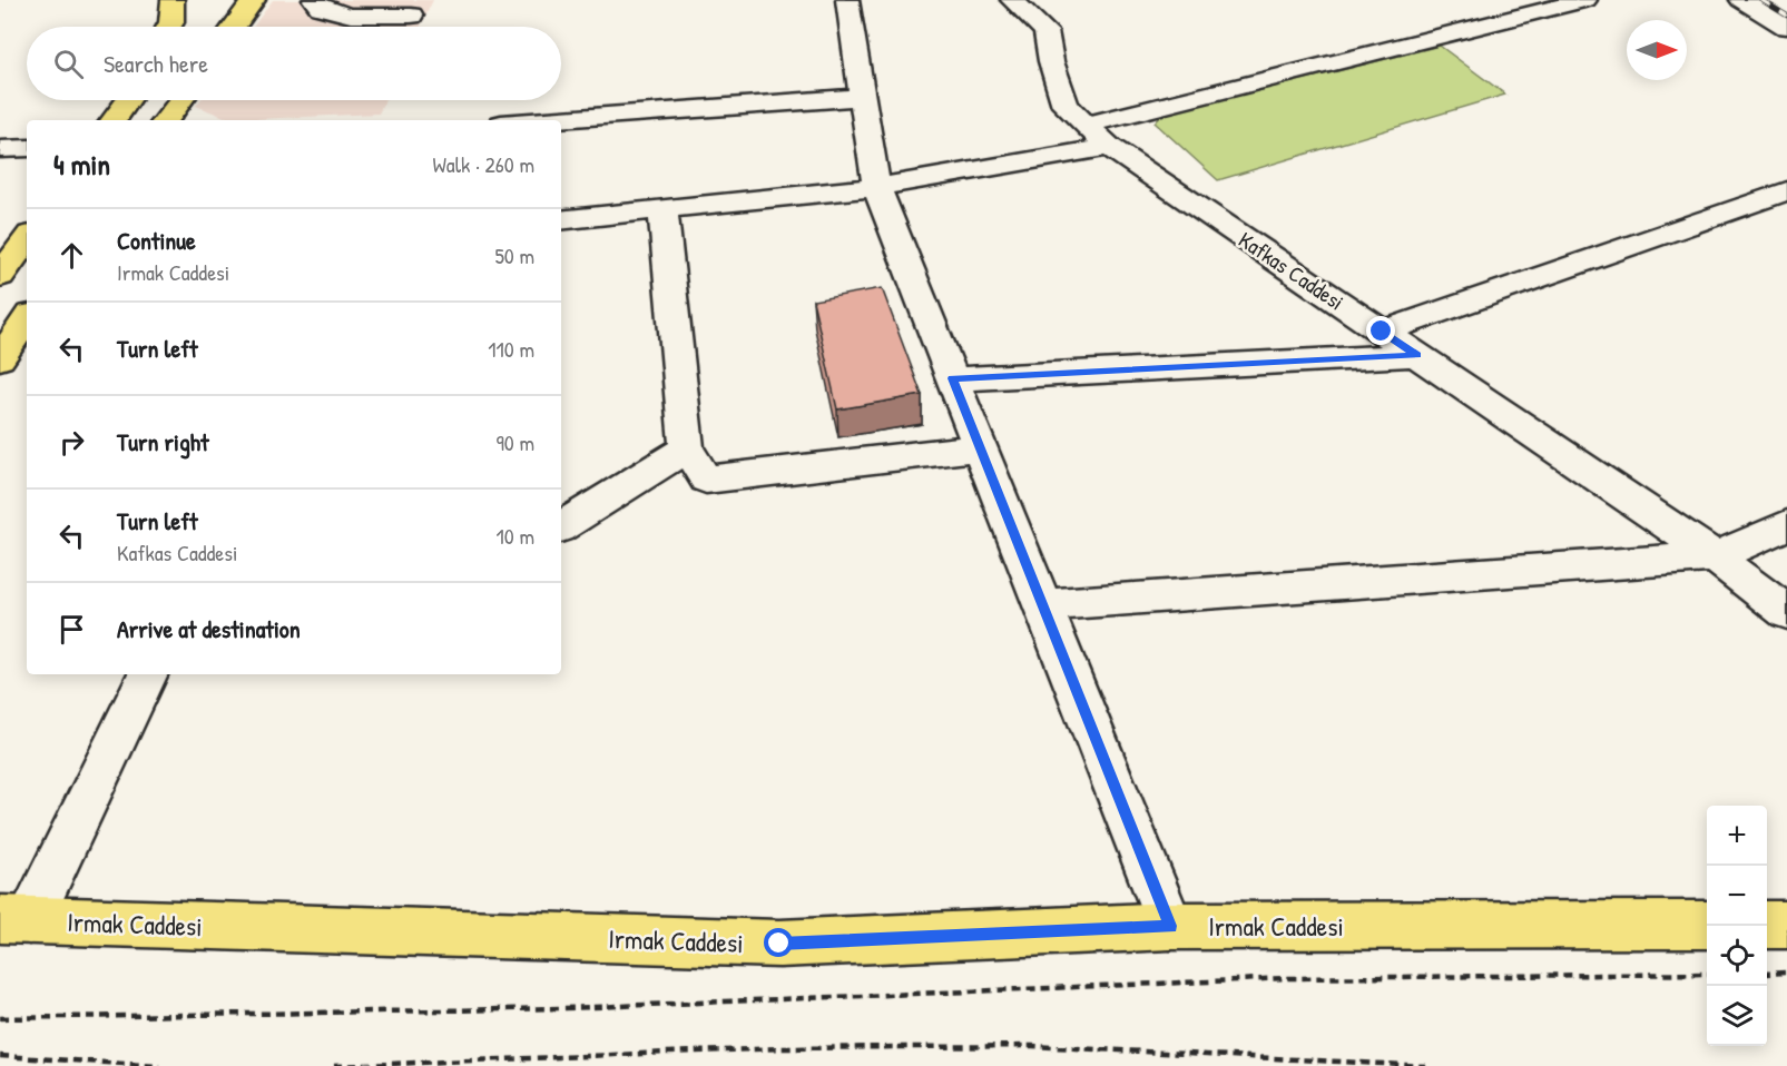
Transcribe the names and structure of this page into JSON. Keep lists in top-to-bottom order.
{
  "streets": {
    "main road": ["Irmak Caddesi"],
    "street": ["Kafkas Caddesi"]
  },
  "north": "right",
  "page": {
    "search": "Search here",
    "heading": ["4 min", "Walk · 260 m"],
    "list": [
      ["Continue", "Irmak Caddesi", "50 m"],
      ["Turn left", "110 m"],
      ["Turn right", "90 m"],
      ["Turn left", "Kafkas Caddesi", "10 m"],
      "Arrive at destination"
    ],
    "map_buttons": ["+", "−"]
  }
}
